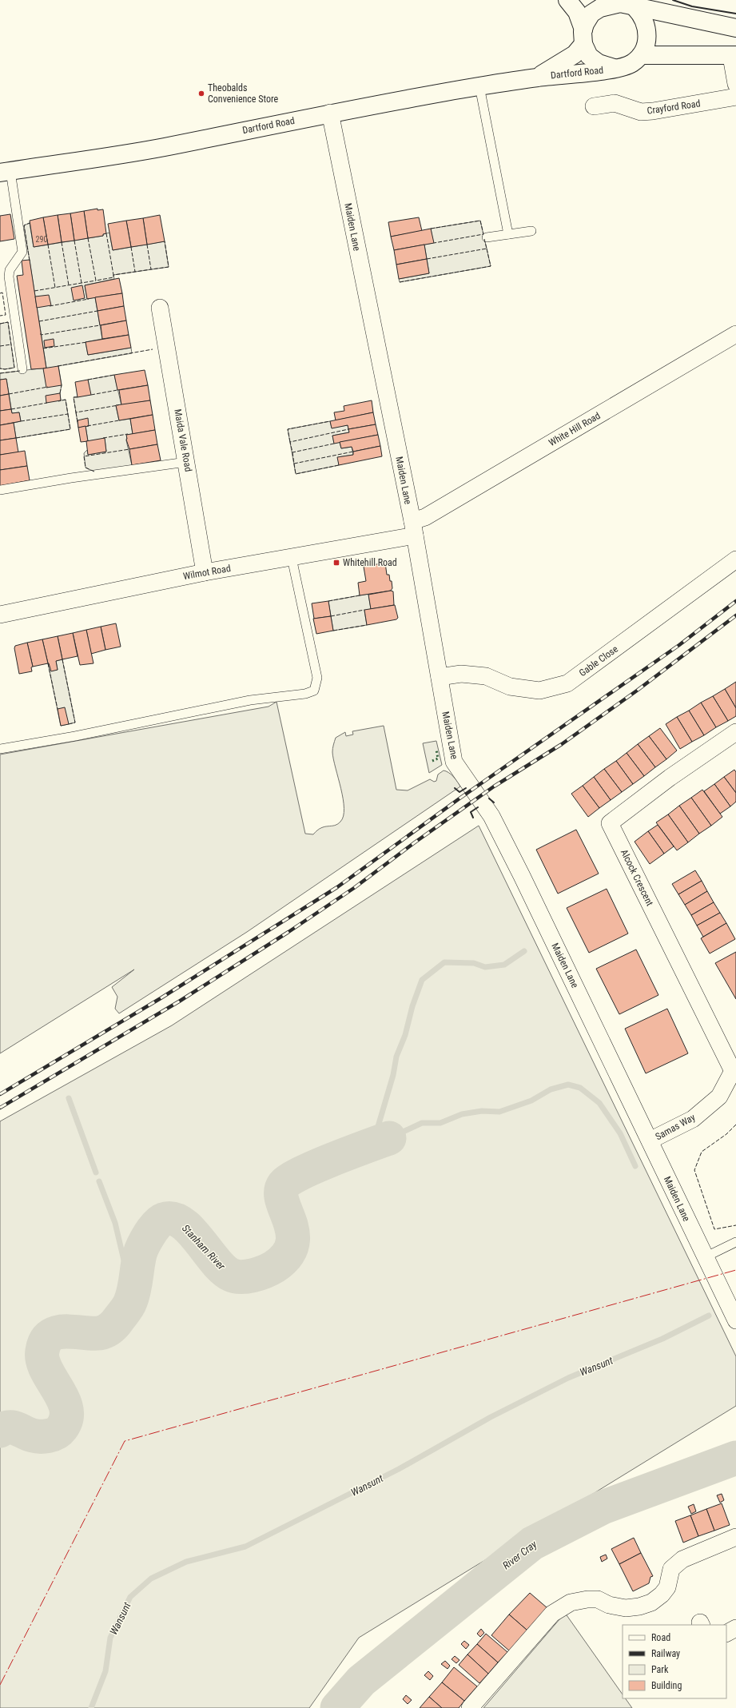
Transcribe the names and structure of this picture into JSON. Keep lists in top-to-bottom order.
{
  "streets": {
    "main road": ["Dartford Road"],
    "street": [
      "Crayford Road",
      "Maiden Lane",
      "White Hill Road",
      "Maida Vale Road",
      "Wilmot Road",
      "Gable Close",
      "Alcock Crescent",
      "Samas Way"
    ]
  },
  "crossings": [
    ["Dartford Road", "Maiden Lane"],
    ["Maiden Lane", "White Hill Road"],
    ["Maiden Lane", "Wilmot Road"],
    ["Maiden Lane", "Gable Close"],
    ["Maiden Lane", "Samas Way"],
    ["White Hill Road", "Wilmot Road"],
    ["Maida Vale Road", "Wilmot Road"],
    ["Alcock Crescent", "Samas Way"]
  ],
  "water": ["Stanham River", "Wansunt", "River Cray"],
  "places": {
    "other": ["Theobalds Convenience Store"],
    "transit": ["Whitehill Road"]
  },
  "house_numbers": ["290"],
  "legend": [
    "Road",
    "Railway",
    "Park",
    "Building"
  ]
}
